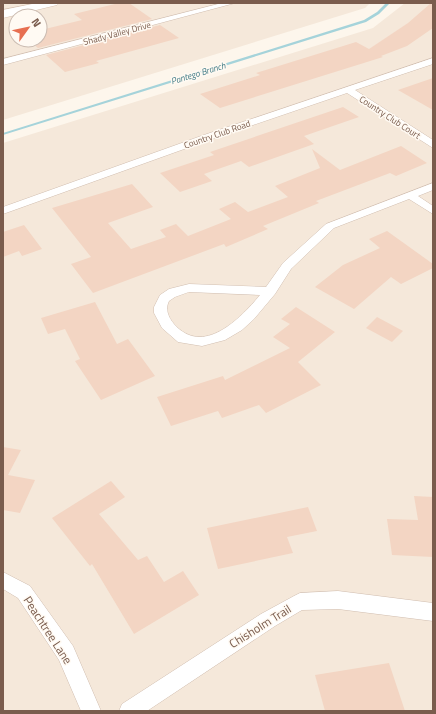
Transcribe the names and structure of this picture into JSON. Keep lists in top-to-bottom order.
{
  "streets": {
    "street": [
      "Shady Valley Drive",
      "Country Club Court",
      "Country Club Road",
      "Chisholm Trail",
      "Peachtree Lane"
    ]
  },
  "crossings": [
    ["Country Club Court", "Country Club Road"]
  ],
  "water": ["Pantego Branch"],
  "north": "top right"
}
